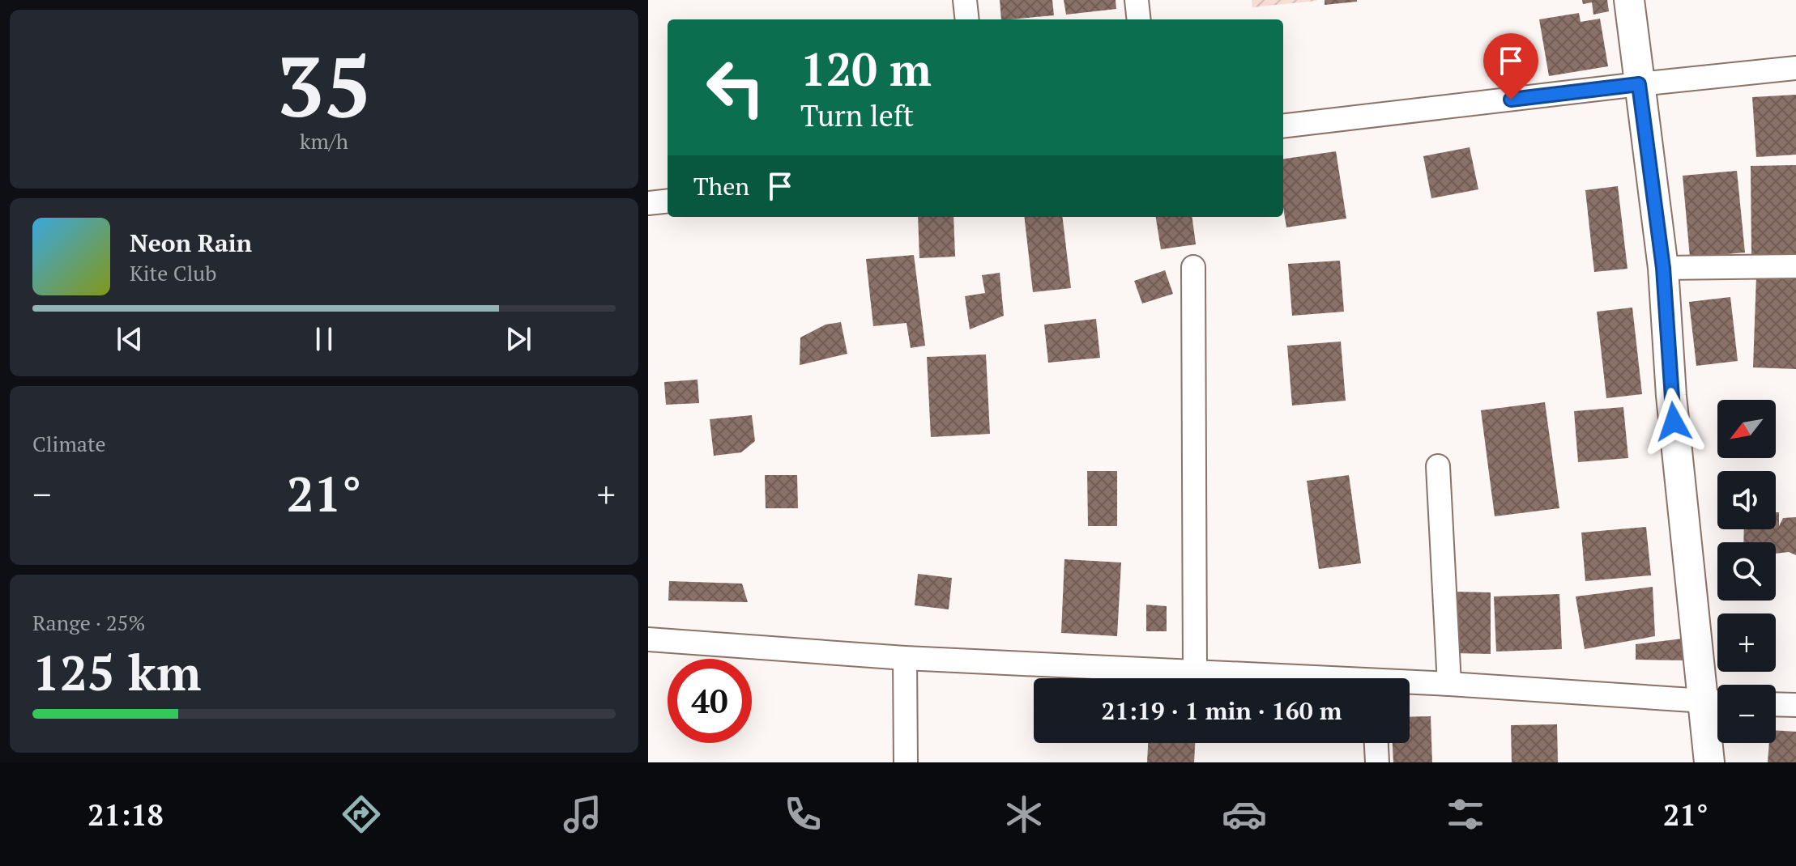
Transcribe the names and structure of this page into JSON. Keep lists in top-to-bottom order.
{
  "north": "bottom left",
  "page": {
    "tile": [
      ["35", "km/h"],
      "Climate",
      ["Range · 25%", "125 km"]
    ],
    "turn": ["120 m", "Turn left"],
    "then": "Then",
    "song": ["Neon Rain", "Kite Club"],
    "map_buttons": ["+", "−"],
    "heat": ["−", "21°", "+"],
    "limit": "40",
    "trip": "21:19 · 1 min · 160 m",
    "tabs": ["21:18", "21°"]
  }
}
